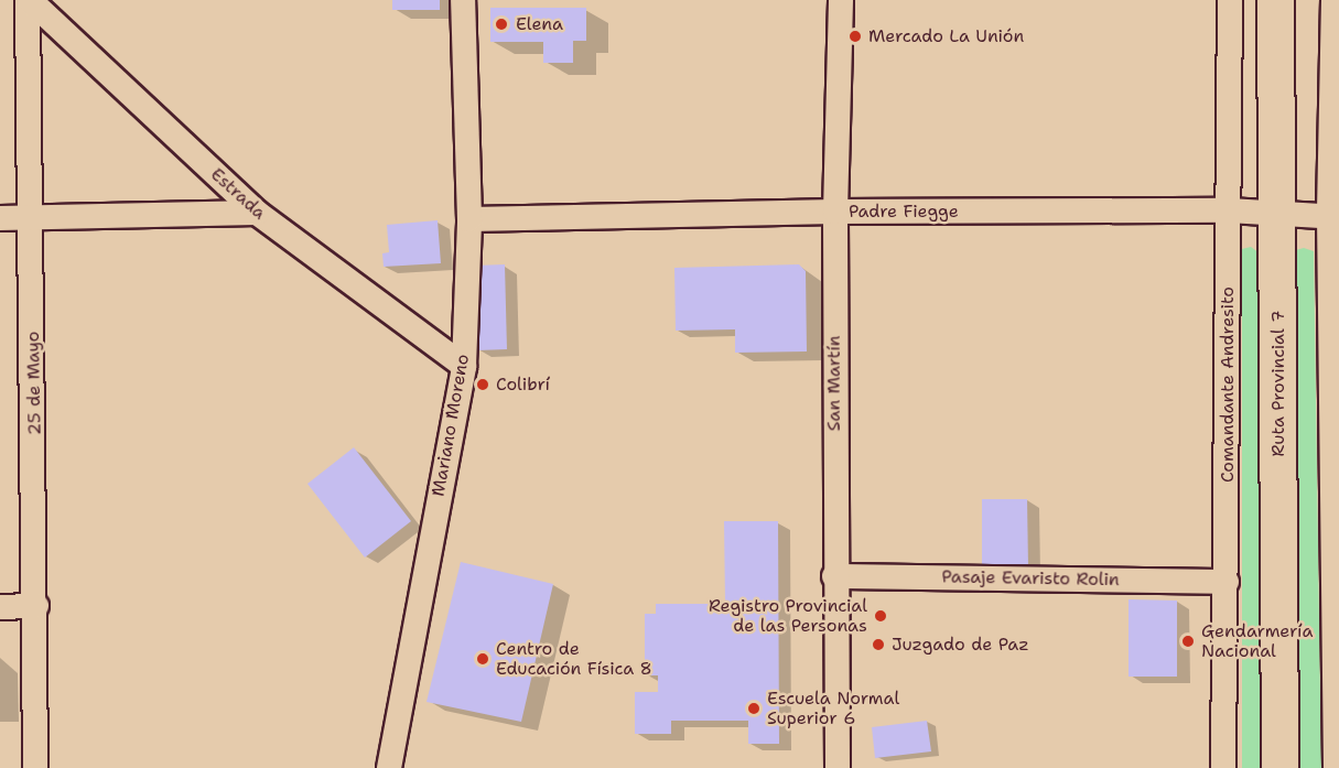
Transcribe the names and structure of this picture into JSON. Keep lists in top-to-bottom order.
{
  "streets": {
    "main road": ["Ruta Provincial 7"],
    "street": [
      "Estrada",
      "Padre Fiegge",
      "25 de Mayo",
      "San Martín",
      "Comandante Andresito",
      "Mariano Moreno",
      "Pasaje Evaristo Rolin"
    ]
  },
  "crossings": [
    ["Estrada", "25 de Mayo"],
    ["Estrada", "Mariano Moreno"],
    ["Padre Fiegge", "San Martín"],
    ["Padre Fiegge", "Ruta Provincial 7"],
    ["Padre Fiegge", "Comandante Andresito"],
    ["Padre Fiegge", "Mariano Moreno"],
    ["San Martín", "Pasaje Evaristo Rolin"],
    ["Comandante Andresito", "Pasaje Evaristo Rolin"]
  ],
  "places": [
    "Elena",
    "Mercado La Unión",
    "Colibrí",
    "Registro Provincial de las Personas",
    "Gendarmería Nacional",
    "Juzgado de Paz",
    "Centro de Educación Física 8",
    "Escuela Normal Superior 6"
  ]
}
